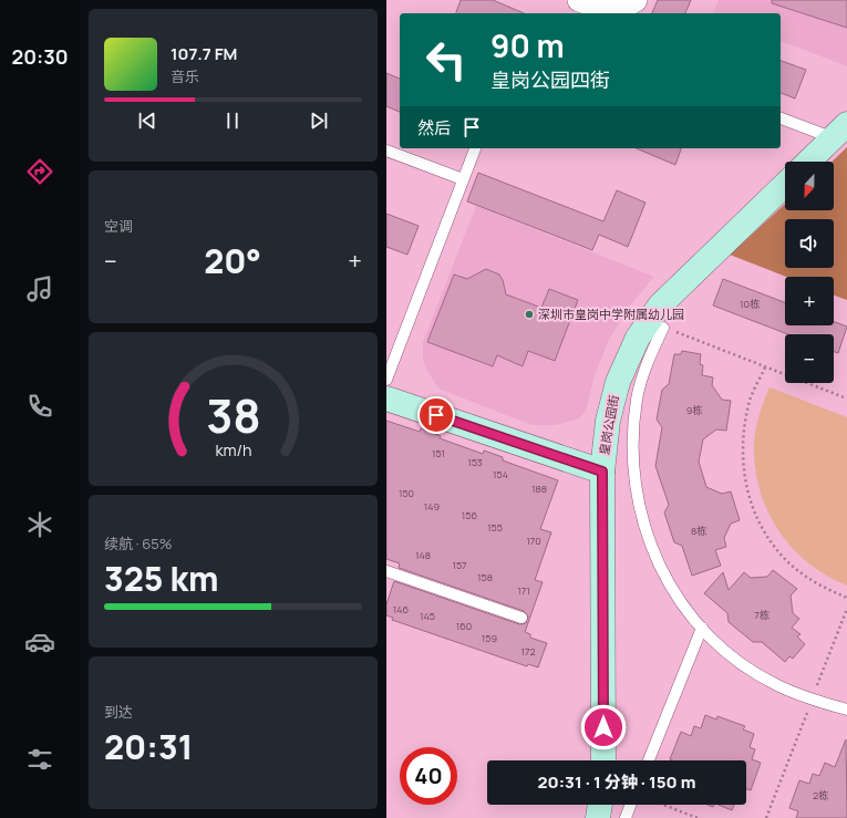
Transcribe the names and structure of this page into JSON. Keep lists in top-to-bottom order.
{
  "streets": {
    "street": ["皇岗公园街"]
  },
  "places": ["深圳市皇岗中学附属幼儿园"],
  "house_numbers": [
    "10栋",
    "9栋",
    "151",
    "153",
    "154",
    "188",
    "150",
    "149",
    "156",
    "155",
    "8栋",
    "170",
    "148",
    "157",
    "158",
    "171",
    "146",
    "7栋",
    "145",
    "160",
    "159",
    "172",
    "2栋"
  ],
  "north": "bottom",
  "page": {
    "tabs": "20:30",
    "turn": ["90 m", "皇岗公园四街"],
    "song": ["107.7 FM", "音乐"],
    "then": "然后",
    "map_buttons": ["+", "−"],
    "tile": [
      "空调",
      ["续航 · 65%", "325 km"],
      ["到达", "20:31"]
    ],
    "heat": ["−", "20°", "+"],
    "limit": "40",
    "trip": "20:31 · 1 分钟 · 150 m",
    "gauge": ["38", "km/h"]
  }
}
